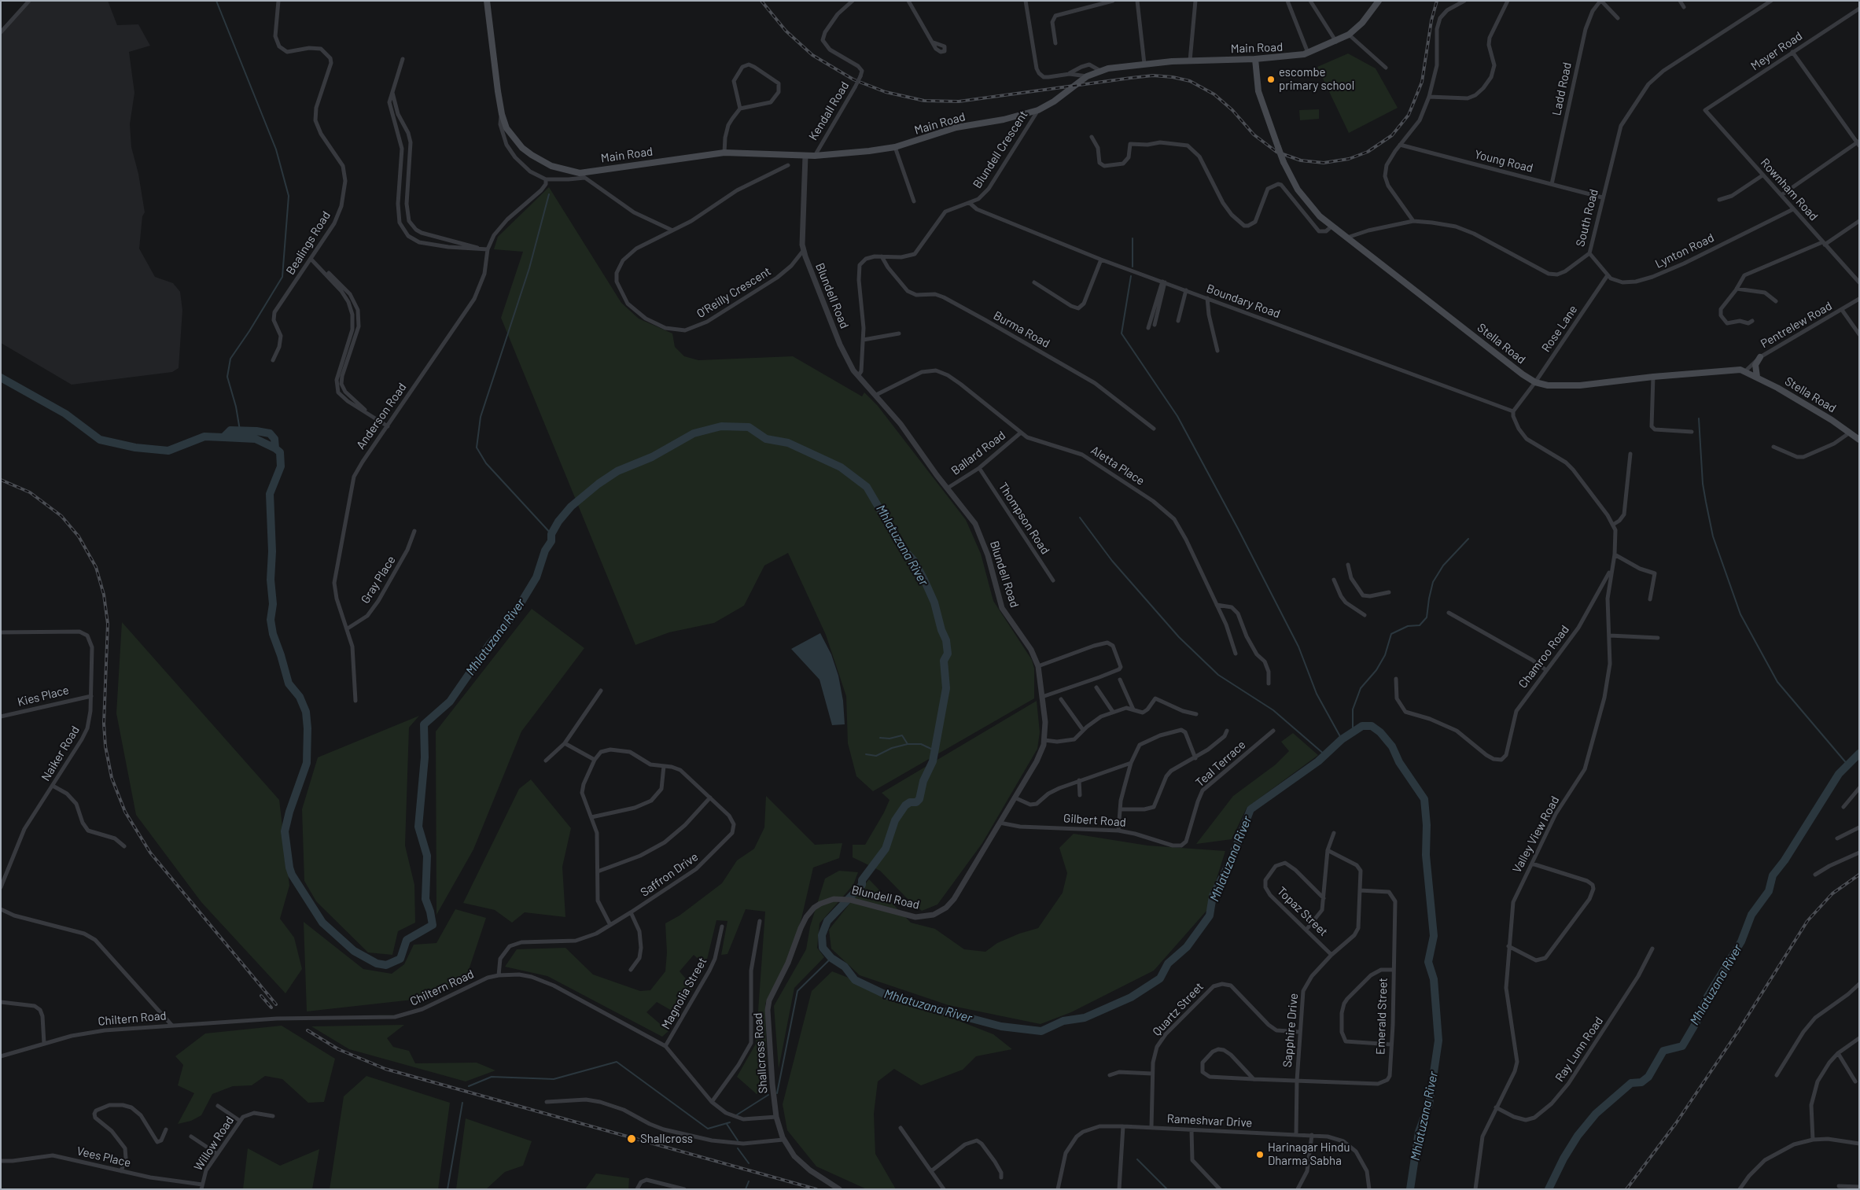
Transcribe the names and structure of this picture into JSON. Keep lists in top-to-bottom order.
{
  "streets": {
    "main road": ["Main Road", "Stella Road"],
    "street": [
      "Meyer Road",
      "Ladd Road",
      "Kendall Road",
      "Blundell Crescent",
      "Young Road",
      "Rownham Road",
      "South Road",
      "Bealings Road",
      "Lynton Road",
      "O'Reilly Crescent",
      "Blundell Road",
      "Boundary Road",
      "Pentrelew Road",
      "Rose Lane",
      "Burma Road",
      "Anderson Road",
      "Ballard Road",
      "Aletta Place",
      "Thompson Road",
      "Gray Place",
      "Chamroo Road",
      "Kies Place",
      "Naiker Road",
      "Teal Terrace",
      "Gilbert Road",
      "Valley View Road",
      "Saffron Drive",
      "Topaz Street",
      "Chiltern Road",
      "Magnolia Street",
      "Quartz Street",
      "Emerald Street",
      "Sapphire Drive",
      "Ray Lunn Road",
      "Shallcross Road",
      "Rameshvar Drive",
      "Willow Road",
      "Vees Place"
    ]
  },
  "crossings": [
    ["Main Road", "Kendall Road"],
    ["Main Road", "Blundell Crescent"],
    ["Main Road", "Blundell Road"],
    ["Main Road", "Stella Road"],
    ["Main Road", "Anderson Road"],
    ["Meyer Road", "Rownham Road"],
    ["Ladd Road", "Young Road"],
    ["Blundell Crescent", "Blundell Road"],
    ["Blundell Crescent", "Boundary Road"],
    ["Blundell Crescent", "Burma Road"],
    ["Young Road", "South Road"],
    ["Rownham Road", "Lynton Road"],
    ["South Road", "Lynton Road"],
    ["South Road", "Stella Road"],
    ["Lynton Road", "Rose Lane"],
    ["O'Reilly Crescent", "Blundell Road"],
    ["Blundell Road", "Ballard Road"],
    ["Blundell Road", "Aletta Place"],
    ["Blundell Road", "Gilbert Road"],
    ["Blundell Road", "Shallcross Road"],
    ["Boundary Road", "Rose Lane"],
    ["Boundary Road", "Valley View Road"],
    ["Pentrelew Road", "Stella Road"],
    ["Rose Lane", "Stella Road"],
    ["Rose Lane", "Valley View Road"],
    ["Anderson Road", "Gray Place"],
    ["Ballard Road", "Aletta Place"],
    ["Ballard Road", "Thompson Road"],
    ["Chamroo Road", "Valley View Road"],
    ["Kies Place", "Naiker Road"],
    ["Teal Terrace", "Gilbert Road"],
    ["Valley View Road", "Ray Lunn Road"],
    ["Saffron Drive", "Chiltern Road"],
    ["Topaz Street", "Sapphire Drive"],
    ["Chiltern Road", "Magnolia Street"],
    ["Chiltern Road", "Shallcross Road"],
    ["Quartz Street", "Sapphire Drive"],
    ["Quartz Street", "Rameshvar Drive"],
    ["Emerald Street", "Sapphire Drive"],
    ["Sapphire Drive", "Rameshvar Drive"],
    ["Willow Road", "Vees Place"]
  ],
  "water": ["Mhlatuzana River"],
  "places": ["escombe primary school", "Shallcross", "Harinagar Hindu Dharma Sabha"]
}
